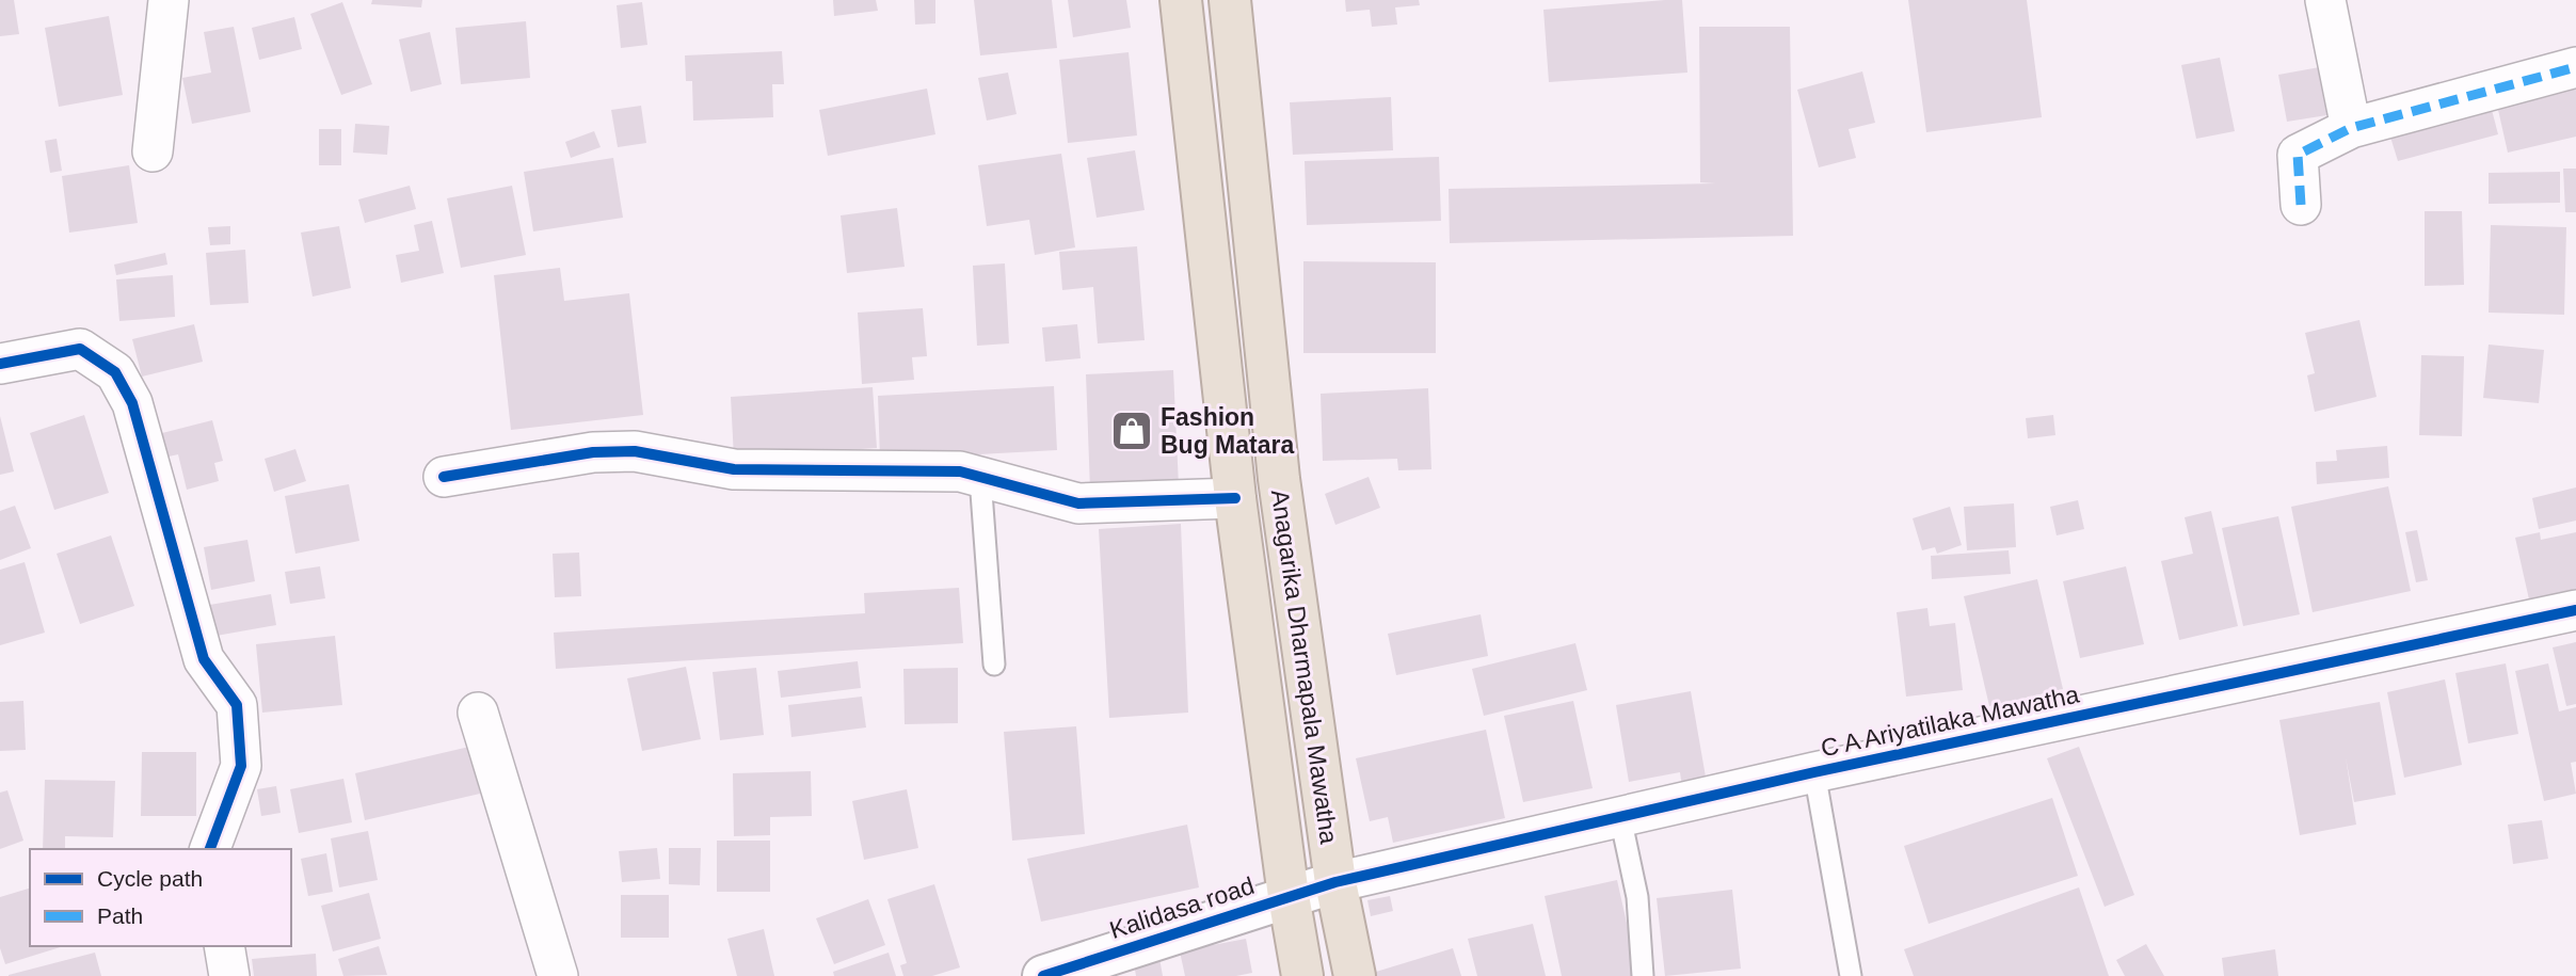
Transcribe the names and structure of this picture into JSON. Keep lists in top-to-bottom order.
{
  "streets": {
    "highway": ["Anagarika Dharmapala Mawatha"],
    "street": ["C A Ariyatilaka Mawatha", "Kalidasa road"]
  },
  "crossings": [
    ["Anagarika Dharmapala Mawatha", "C A Ariyatilaka Mawatha"],
    ["Anagarika Dharmapala Mawatha", "Kalidasa road"],
    ["C A Ariyatilaka Mawatha", "Kalidasa road"]
  ],
  "places": {
    "shop": ["Fashion Bug Matara"]
  },
  "legend": ["Cycle path", "Path"]
}
